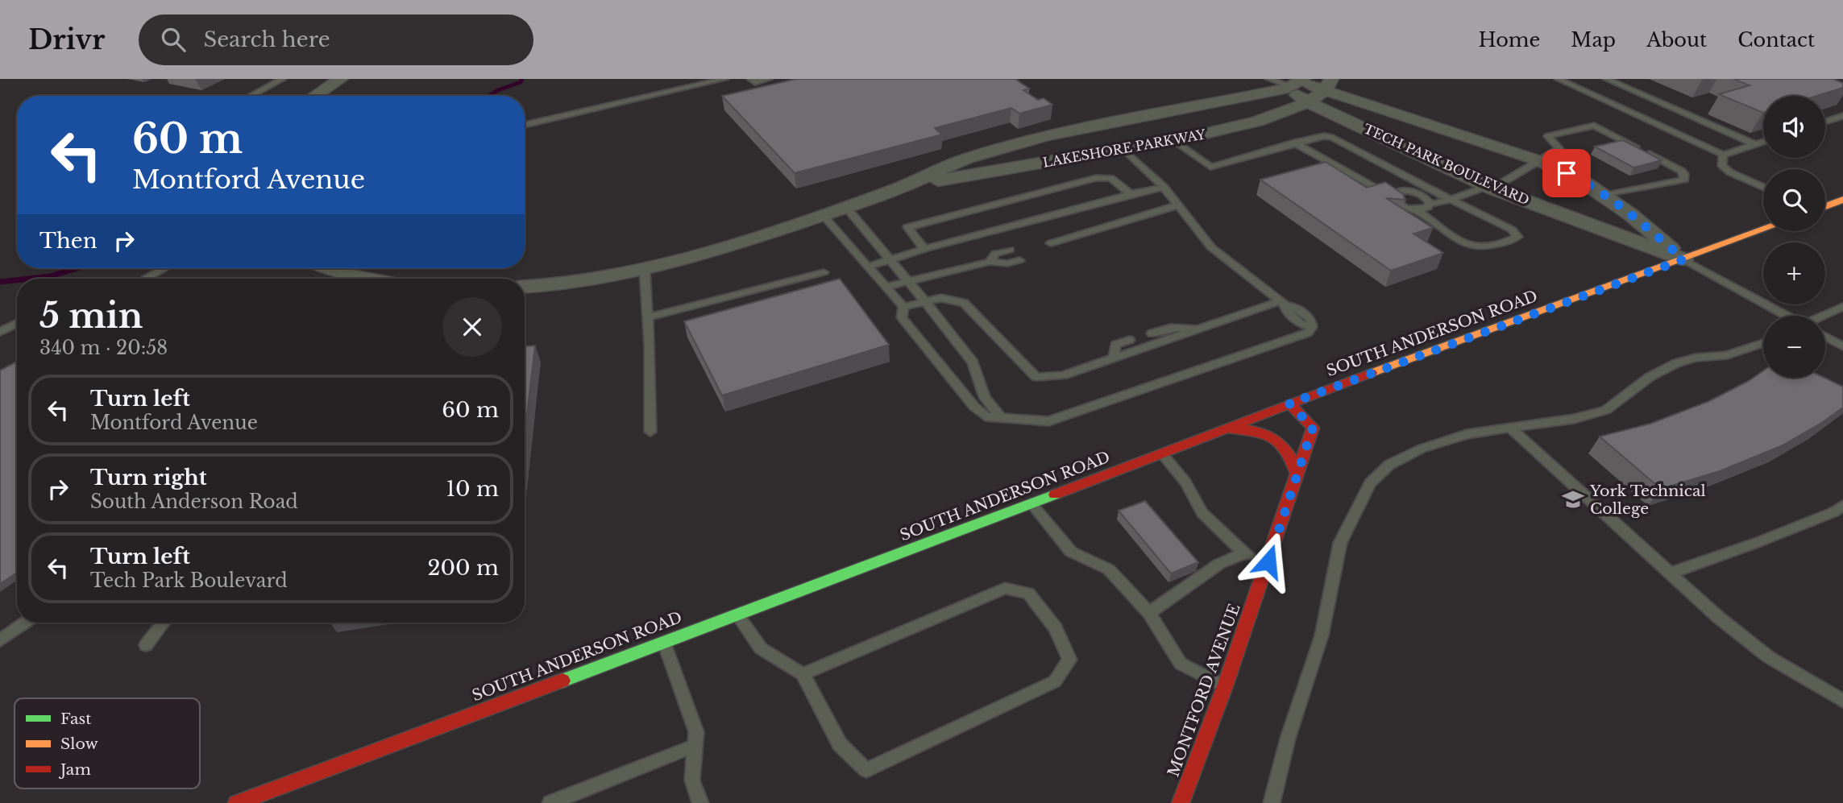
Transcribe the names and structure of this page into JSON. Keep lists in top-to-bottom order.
{
  "streets": {
    "main road": ["SOUTH ANDERSON ROAD", "MONTFORD AVENUE"],
    "street": ["LAKESHORE PARKWAY", "TECH PARK BOULEVARD"]
  },
  "crossings": [
    ["LAKESHORE PARKWAY", "TECH PARK BOULEVARD"],
    ["TECH PARK BOULEVARD", "SOUTH ANDERSON ROAD"],
    ["SOUTH ANDERSON ROAD", "MONTFORD AVENUE"]
  ],
  "places": {
    "school or university": ["York Technical College"]
  },
  "legend": ["Fast", "Slow", "Jam"],
  "page": {
    "header": "Drivr",
    "search": "Search here",
    "nav": [
      "Home",
      "Map",
      "About",
      "Contact"
    ],
    "map_buttons": ["+", "−"],
    "turn": ["60 m", "Montford Avenue"],
    "then": "Then",
    "heading": ["5 min", "340 m · 20:58"],
    "list": [
      {
        "name": "Turn left",
        "note": "Montford Avenue",
        "value": "60 m"
      },
      {
        "name": "Turn right",
        "note": "South Anderson Road",
        "value": "10 m"
      },
      {
        "name": "Turn left",
        "note": "Tech Park Boulevard",
        "value": "200 m"
      }
    ]
  }
}
